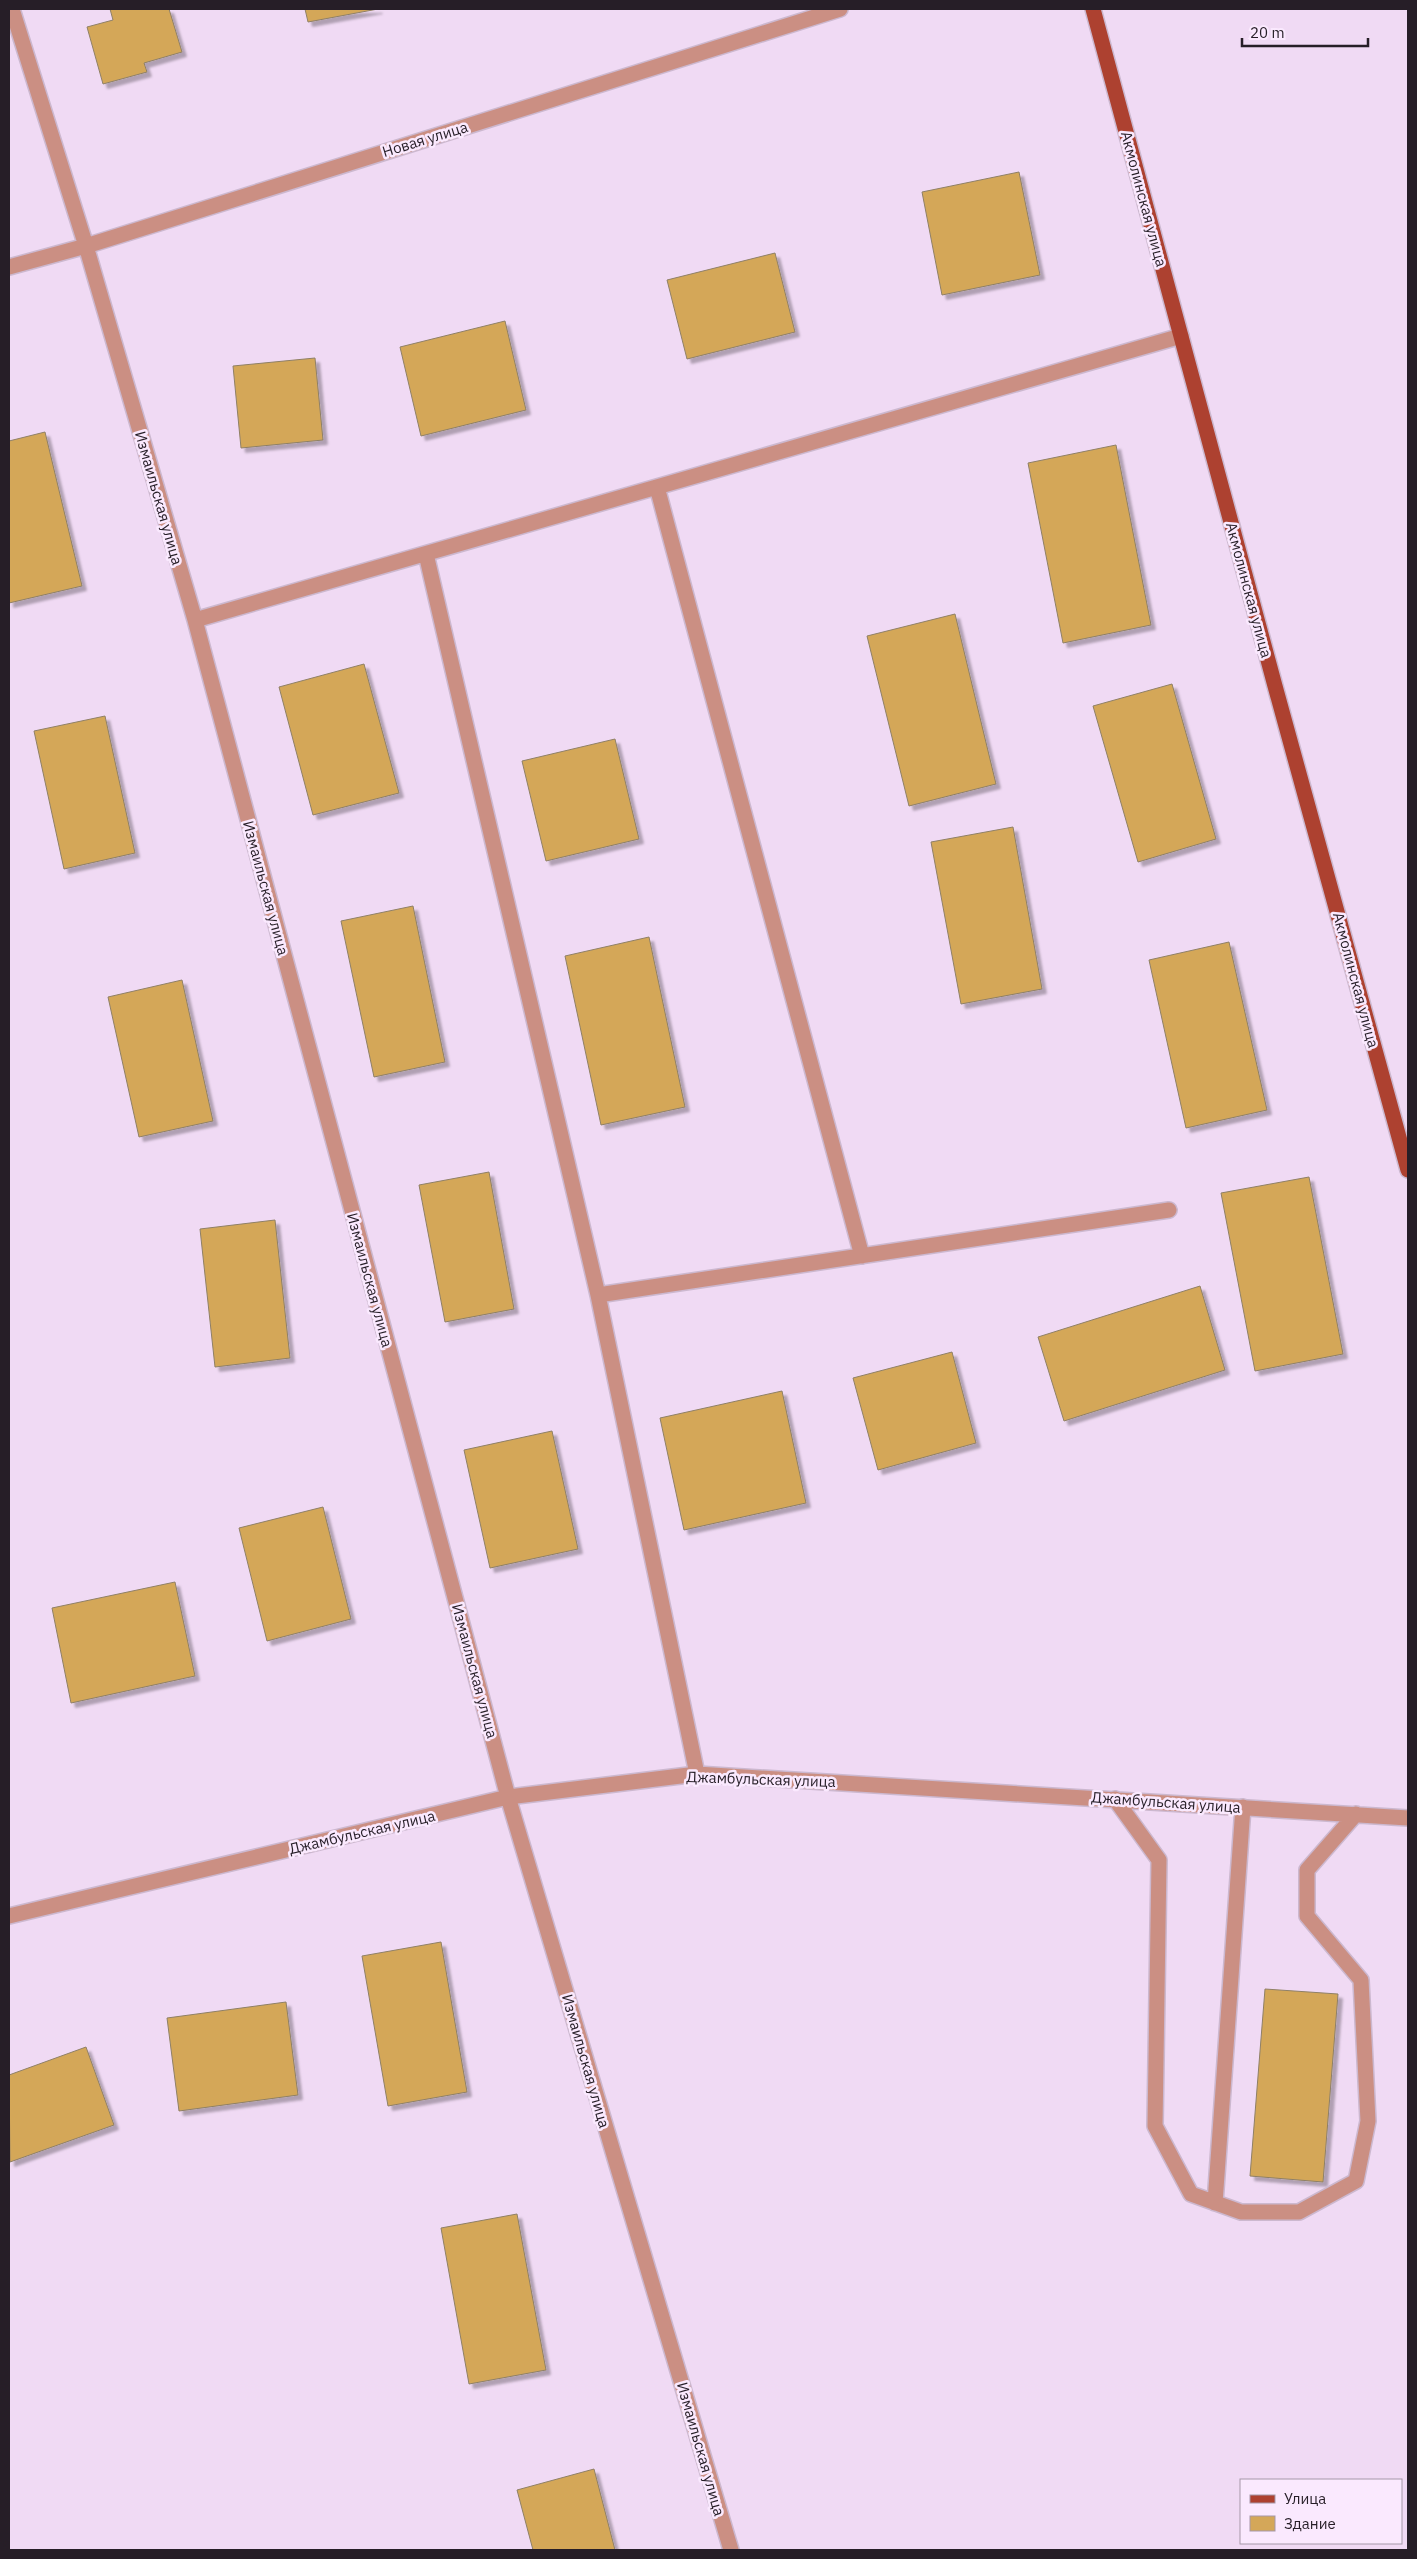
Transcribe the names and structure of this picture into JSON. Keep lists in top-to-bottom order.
{
  "streets": {
    "main road": ["Акмолинская улица"],
    "street": ["Новая улица", "Измаильская улица", "Джамбульская улица"]
  },
  "crossings": [
    ["Новая улица", "Измаильская улица"],
    ["Измаильская улица", "Джамбульская улица"]
  ],
  "legend": ["Улица", "Здание"],
  "scale_bar": "20 m"
}
